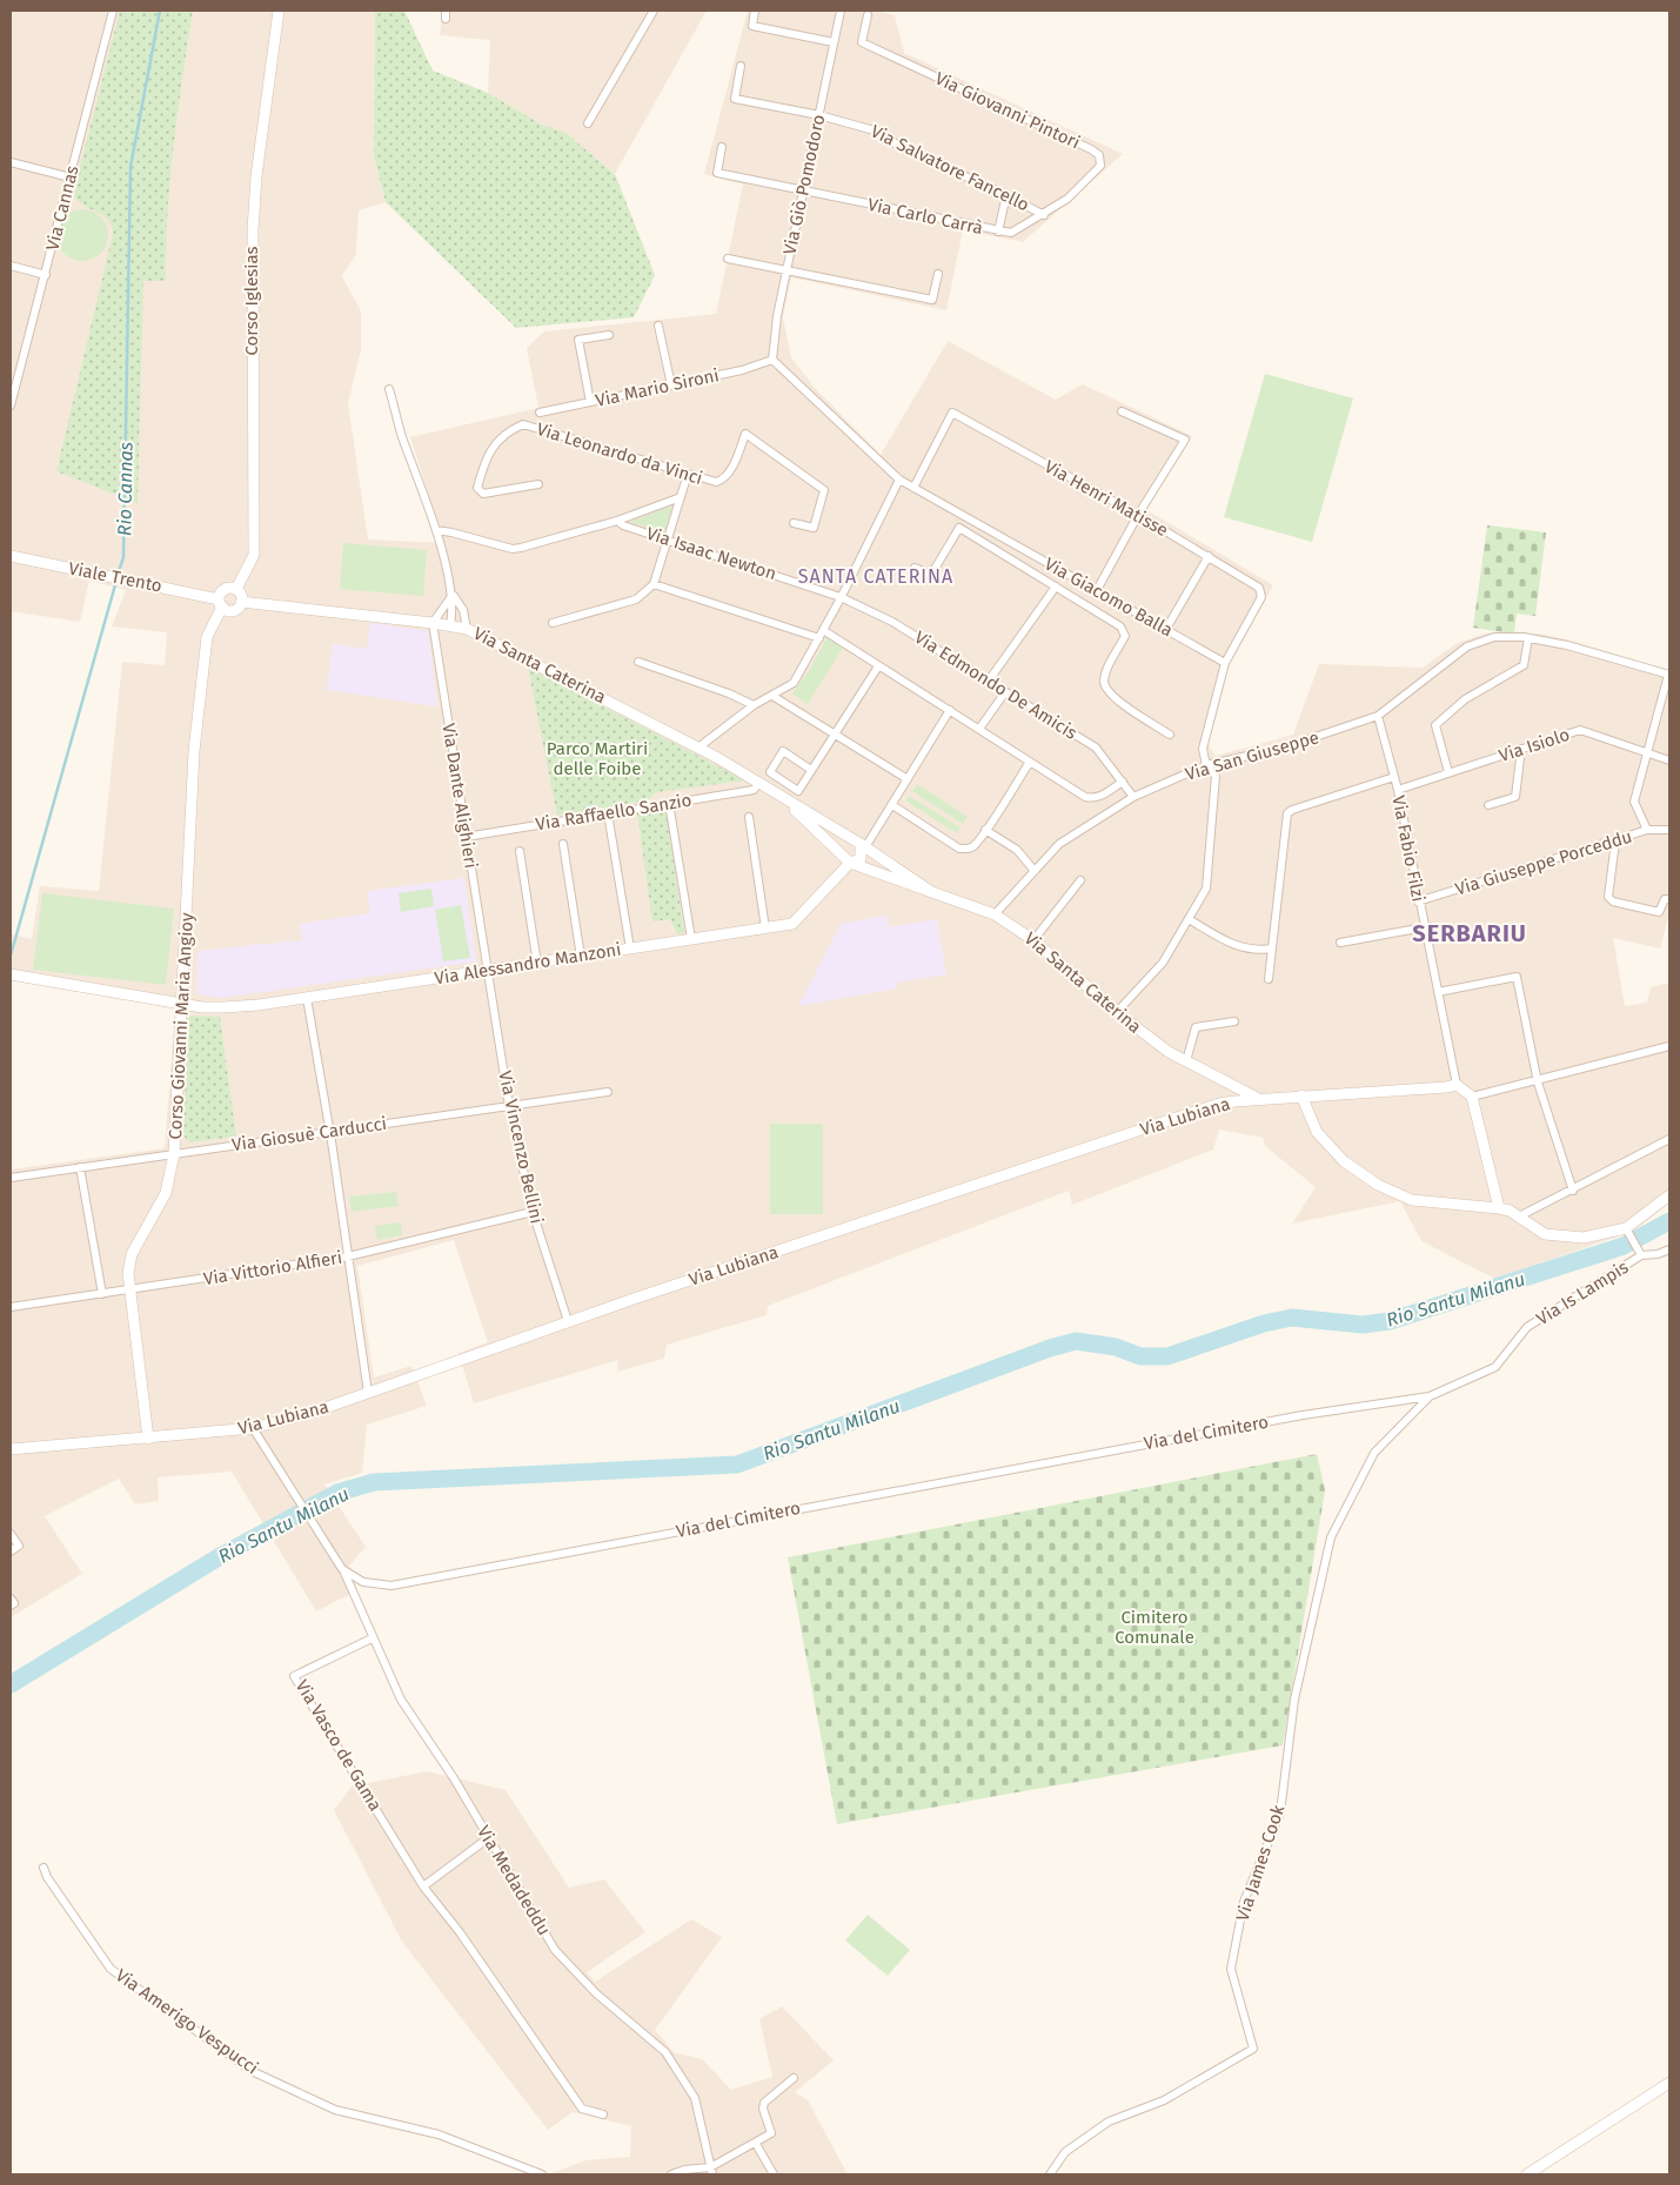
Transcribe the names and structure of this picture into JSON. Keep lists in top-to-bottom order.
{
  "streets": {
    "street": [
      "Via Giovanni Pintori",
      "Via Salvatore Fancello",
      "Via Giò Pomodoro",
      "Via Cannas",
      "Via Carlo Carrà",
      "Corso Iglesias",
      "Via Mario Sironi",
      "Via Leonardo da Vinci",
      "Via Henri Matisse",
      "Via Isaac Newton",
      "Viale Trento",
      "Via Giacomo Balla",
      "Via Santa Caterina",
      "Via Edmondo De Amicis",
      "Via Isiolo",
      "Via San Giuseppe",
      "Via Dante Alighieri",
      "Via Raffaello Sanzio",
      "Via Fabio Filzi",
      "Via Giuseppe Porceddu",
      "Via Alessandro Manzoni",
      "Corso Giovanni Maria Angioy",
      "Via Lubiana",
      "Via Giosuè Carducci",
      "Via Vincenzo Bellini",
      "Via Vittorio Alfieri",
      "Via Is Lampis",
      "Via del Cimitero",
      "Via Vasco de Gama",
      "Via James Cook",
      "Via Medadeddu",
      "Via Amerigo Vespucci"
    ]
  },
  "crossings": [
    ["Via Giovanni Pintori", "Via Salvatore Fancello"],
    ["Via Giovanni Pintori", "Via Carlo Carrà"],
    ["Via Salvatore Fancello", "Via Giò Pomodoro"],
    ["Via Salvatore Fancello", "Via Carlo Carrà"],
    ["Via Giò Pomodoro", "Via Carlo Carrà"],
    ["Via Giò Pomodoro", "Via Mario Sironi"],
    ["Via Giò Pomodoro", "Via Giacomo Balla"],
    ["Corso Iglesias", "Viale Trento"],
    ["Corso Iglesias", "Via Santa Caterina"],
    ["Corso Iglesias", "Corso Giovanni Maria Angioy"],
    ["Via Mario Sironi", "Via Giacomo Balla"],
    ["Via Henri Matisse", "Via Giacomo Balla"],
    ["Via Isaac Newton", "Via Edmondo De Amicis"],
    ["Viale Trento", "Via Santa Caterina"],
    ["Viale Trento", "Corso Giovanni Maria Angioy"],
    ["Via Santa Caterina", "Via San Giuseppe"],
    ["Via Santa Caterina", "Via Dante Alighieri"],
    ["Via Santa Caterina", "Via Raffaello Sanzio"],
    ["Via Santa Caterina", "Via Alessandro Manzoni"],
    ["Via Santa Caterina", "Corso Giovanni Maria Angioy"],
    ["Via Santa Caterina", "Via Lubiana"],
    ["Via Edmondo De Amicis", "Via San Giuseppe"],
    ["Via Isiolo", "Via Fabio Filzi"],
    ["Via San Giuseppe", "Via Fabio Filzi"],
    ["Via Dante Alighieri", "Via Raffaello Sanzio"],
    ["Via Dante Alighieri", "Via Alessandro Manzoni"],
    ["Via Dante Alighieri", "Via Vincenzo Bellini"],
    ["Via Fabio Filzi", "Via Giuseppe Porceddu"],
    ["Via Fabio Filzi", "Via Lubiana"],
    ["Via Alessandro Manzoni", "Corso Giovanni Maria Angioy"],
    ["Via Alessandro Manzoni", "Via Vincenzo Bellini"],
    ["Corso Giovanni Maria Angioy", "Via Lubiana"],
    ["Corso Giovanni Maria Angioy", "Via Giosuè Carducci"],
    ["Corso Giovanni Maria Angioy", "Via Vittorio Alfieri"],
    ["Via Lubiana", "Via Vincenzo Bellini"],
    ["Via Giosuè Carducci", "Via Vincenzo Bellini"],
    ["Via Vincenzo Bellini", "Via Vittorio Alfieri"],
    ["Via Is Lampis", "Via del Cimitero"],
    ["Via Is Lampis", "Via James Cook"],
    ["Via del Cimitero", "Via Medadeddu"],
    ["Via Vasco de Gama", "Via Medadeddu"]
  ],
  "districts": ["SANTA CATERINA", "SERBARIU"],
  "water": ["Rio Cannas", "Rio Santu Milanu"],
  "parks": ["Parco Martiri delle Foibe", "Cimitero Comunale"]
}
